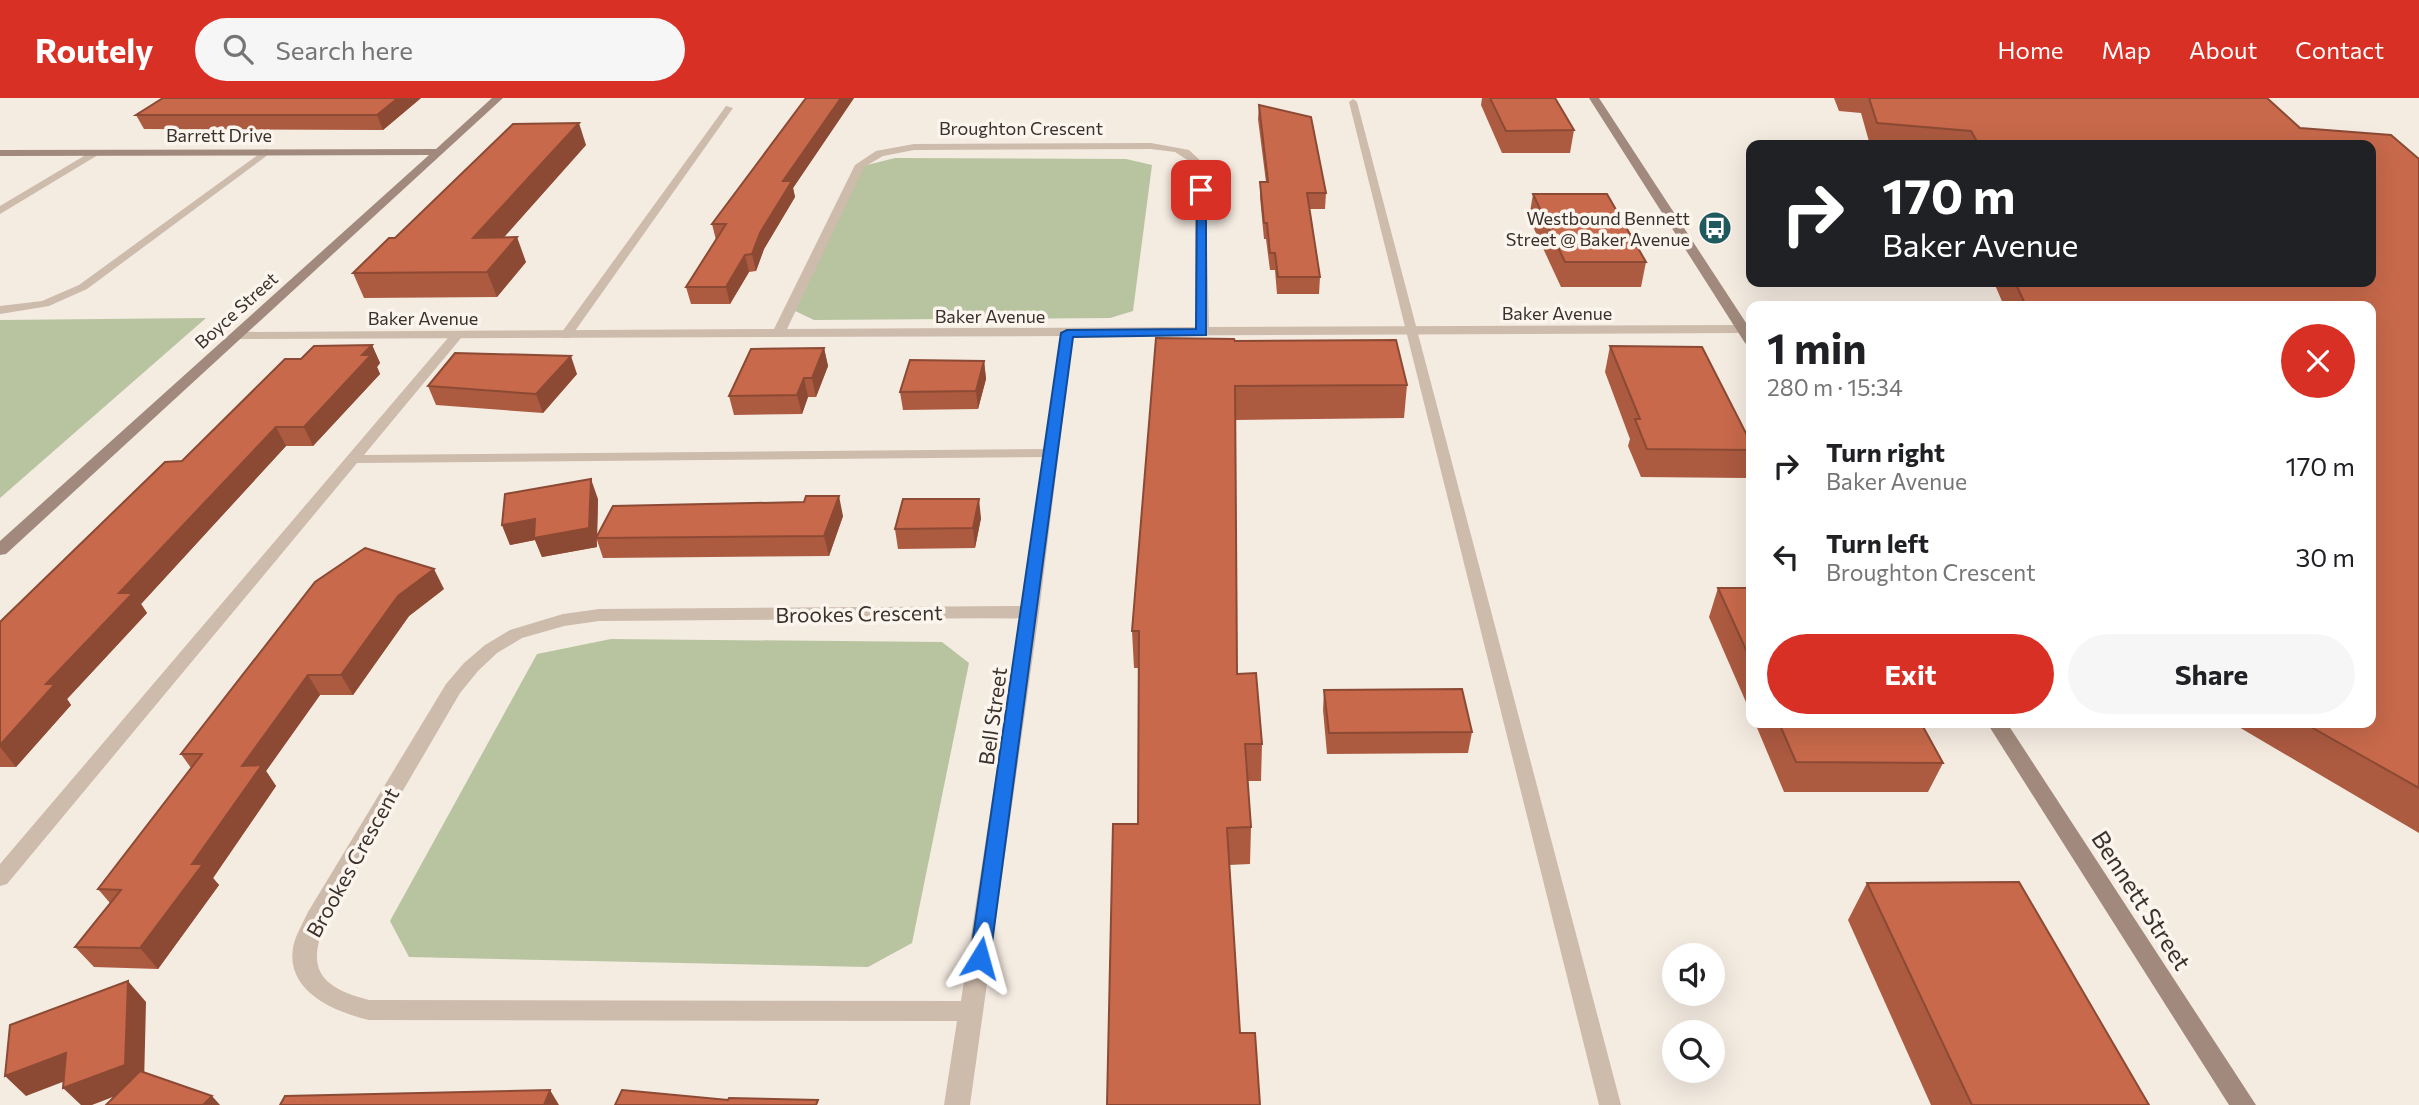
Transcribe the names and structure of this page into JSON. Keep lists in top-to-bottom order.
{
  "streets": {
    "street": [
      "Broughton Crescent",
      "Barrett Drive",
      "Boyce Street",
      "Baker Avenue",
      "Brookes Crescent",
      "Bell Street",
      "Bennett Street"
    ]
  },
  "crossings": [
    ["Broughton Crescent", "Baker Avenue"],
    ["Barrett Drive", "Boyce Street"],
    ["Boyce Street", "Baker Avenue"],
    ["Baker Avenue", "Bell Street"],
    ["Brookes Crescent", "Bell Street"]
  ],
  "places": {
    "bus stop": ["Westbound Bennett Street @ Baker Avenue"]
  },
  "page": {
    "header": "Routely",
    "search": "Search here",
    "nav": [
      "Home",
      "Map",
      "About",
      "Contact"
    ],
    "turn": ["170 m", "Baker Avenue"],
    "heading": ["1 min", "280 m · 15:34"],
    "list": [
      {
        "name": "Turn right",
        "note": "Baker Avenue",
        "value": "170 m"
      },
      {
        "name": "Turn left",
        "note": "Broughton Crescent",
        "value": "30 m"
      }
    ],
    "buttons": ["Exit", "Share"]
  }
}
